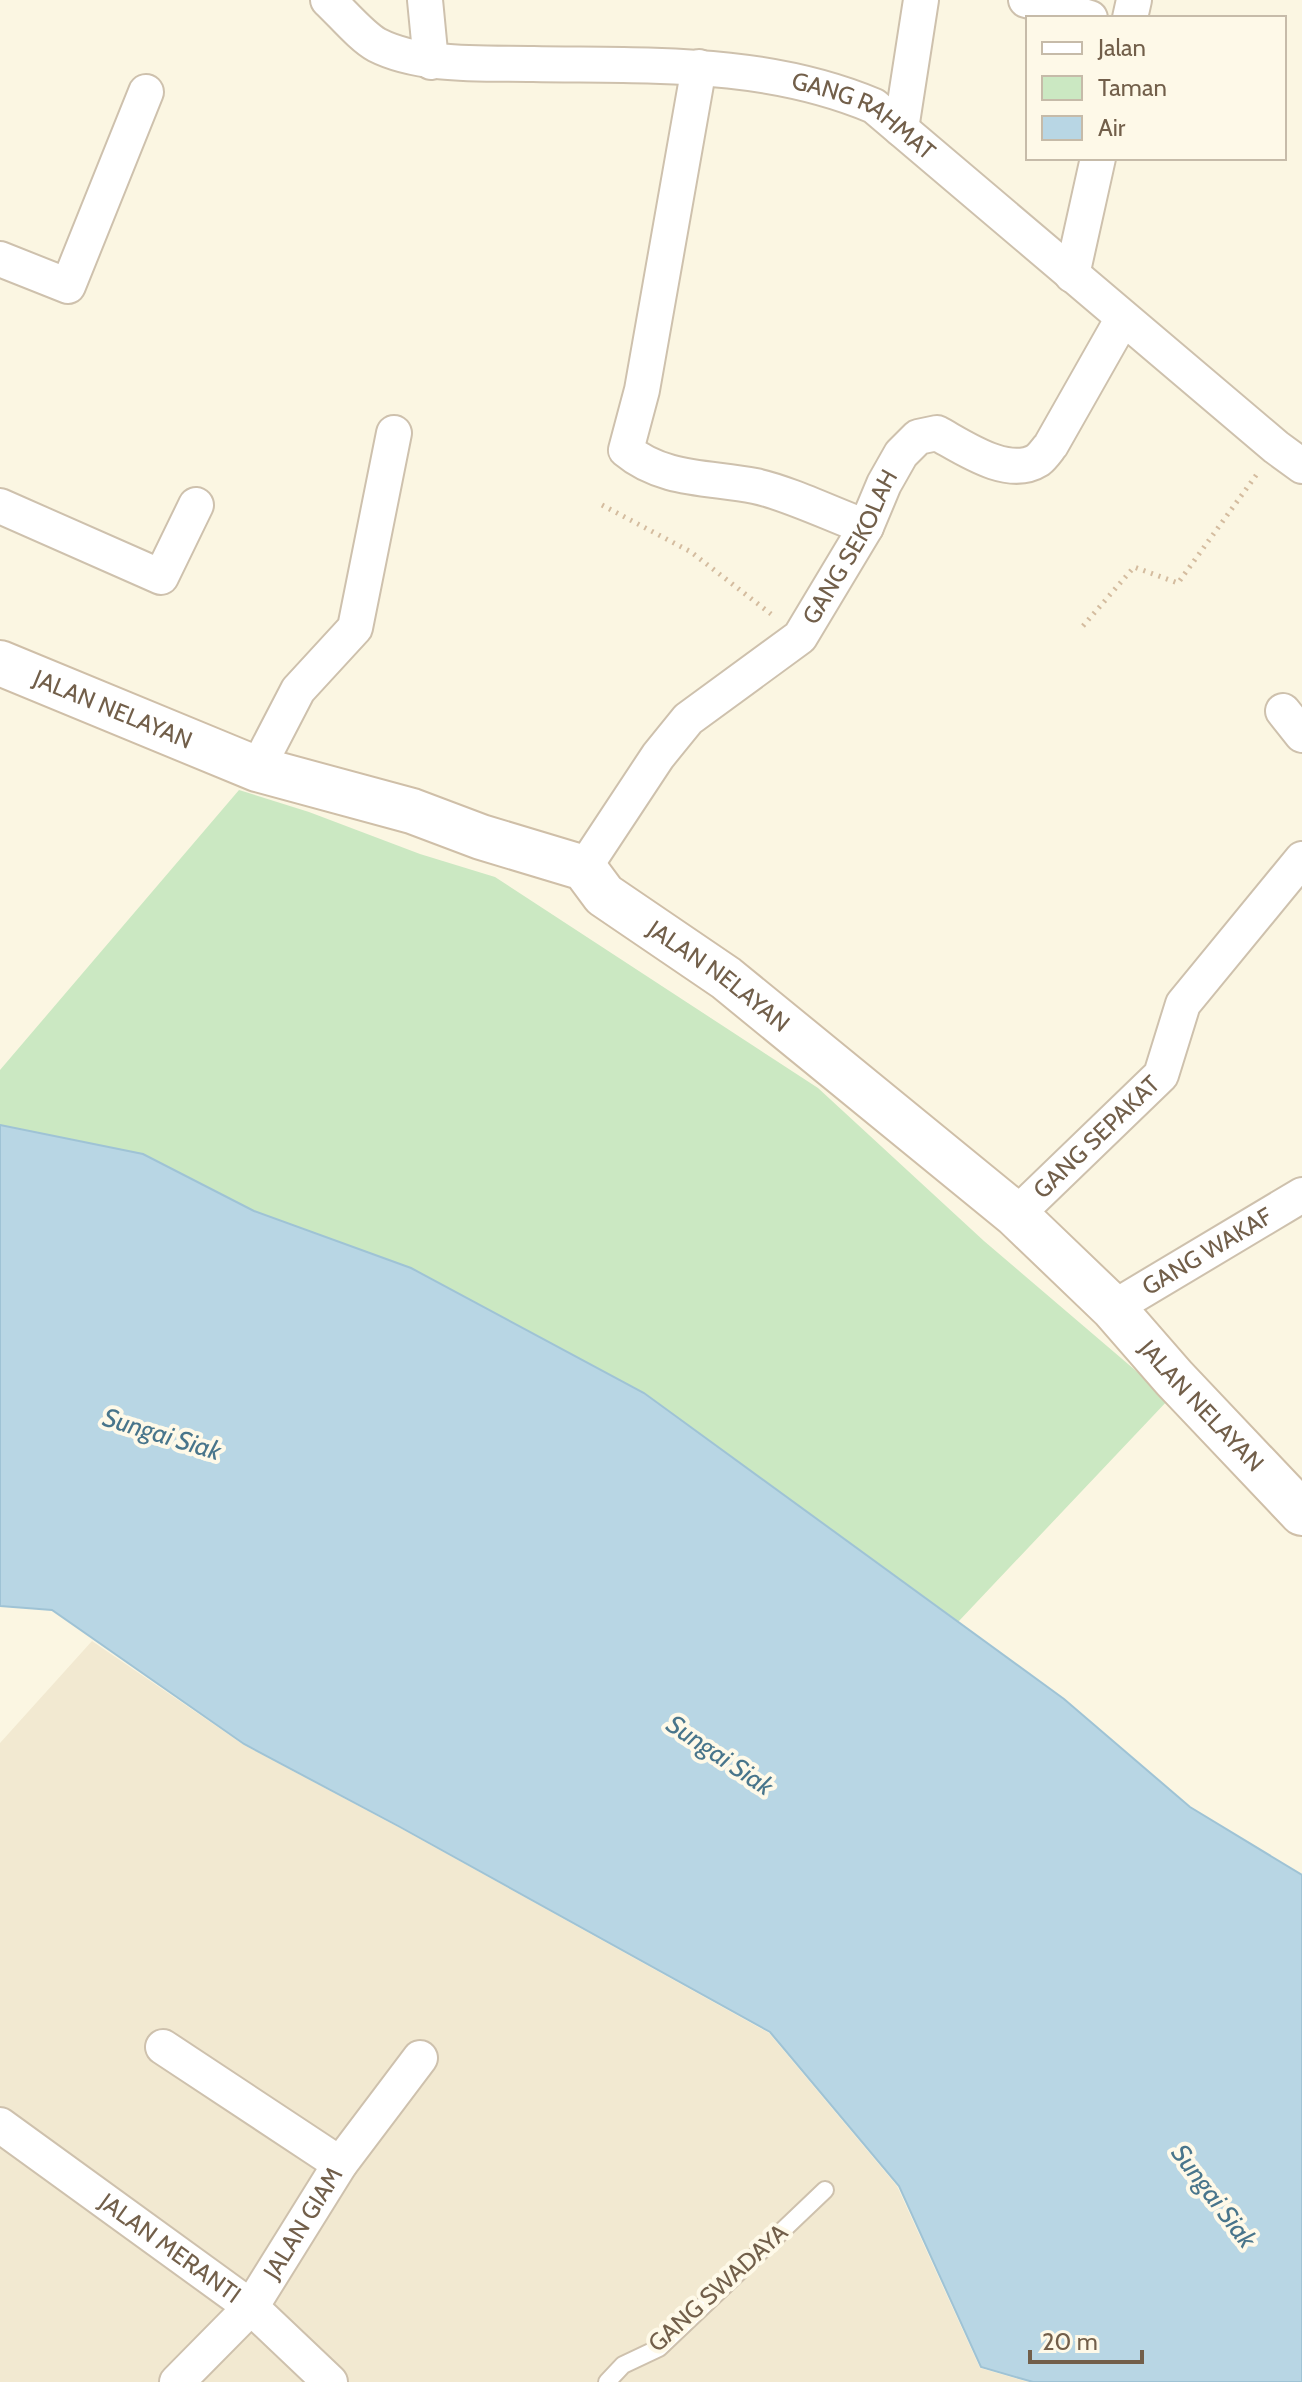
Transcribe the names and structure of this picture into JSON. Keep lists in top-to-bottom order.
{
  "streets": {
    "main road": ["JALAN NELAYAN"],
    "street": [
      "GANG RAHMAT",
      "GANG SEKOLAH",
      "GANG SEPAKAT",
      "GANG WAKAF",
      "JALAN GIAM",
      "JALAN MERANTI"
    ],
    "lane": ["GANG SWADAYA"]
  },
  "crossings": [
    ["GANG RAHMAT", "GANG SEKOLAH"],
    ["GANG SEKOLAH", "JALAN NELAYAN"],
    ["JALAN NELAYAN", "GANG SEPAKAT"],
    ["JALAN NELAYAN", "GANG WAKAF"],
    ["JALAN GIAM", "JALAN MERANTI"]
  ],
  "water": ["Sungai Siak"],
  "legend": ["Jalan", "Taman", "Air"],
  "scale_bar": "20 m"
}
